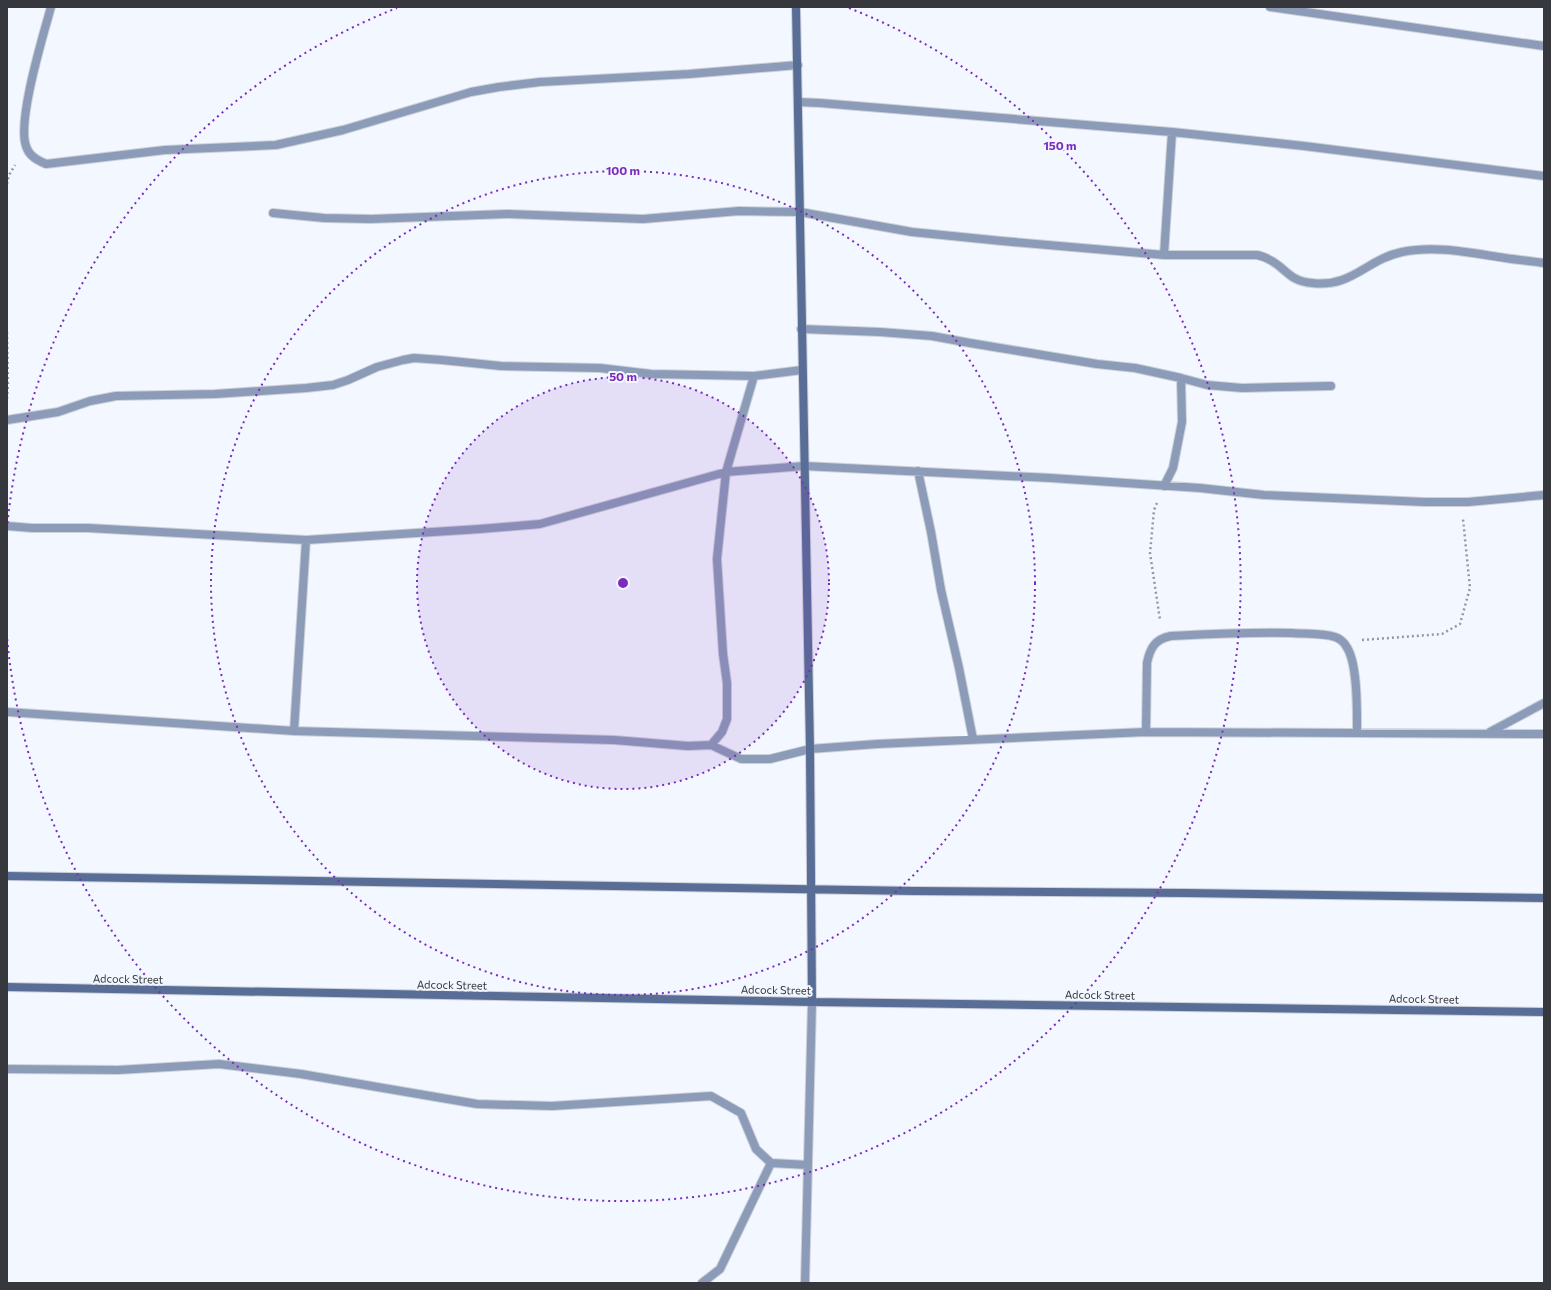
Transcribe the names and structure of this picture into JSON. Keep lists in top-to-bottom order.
{
  "streets": {
    "main road": ["Adcock Street"]
  },
  "rings": ["150 m", "100 m", "50 m"]
}
